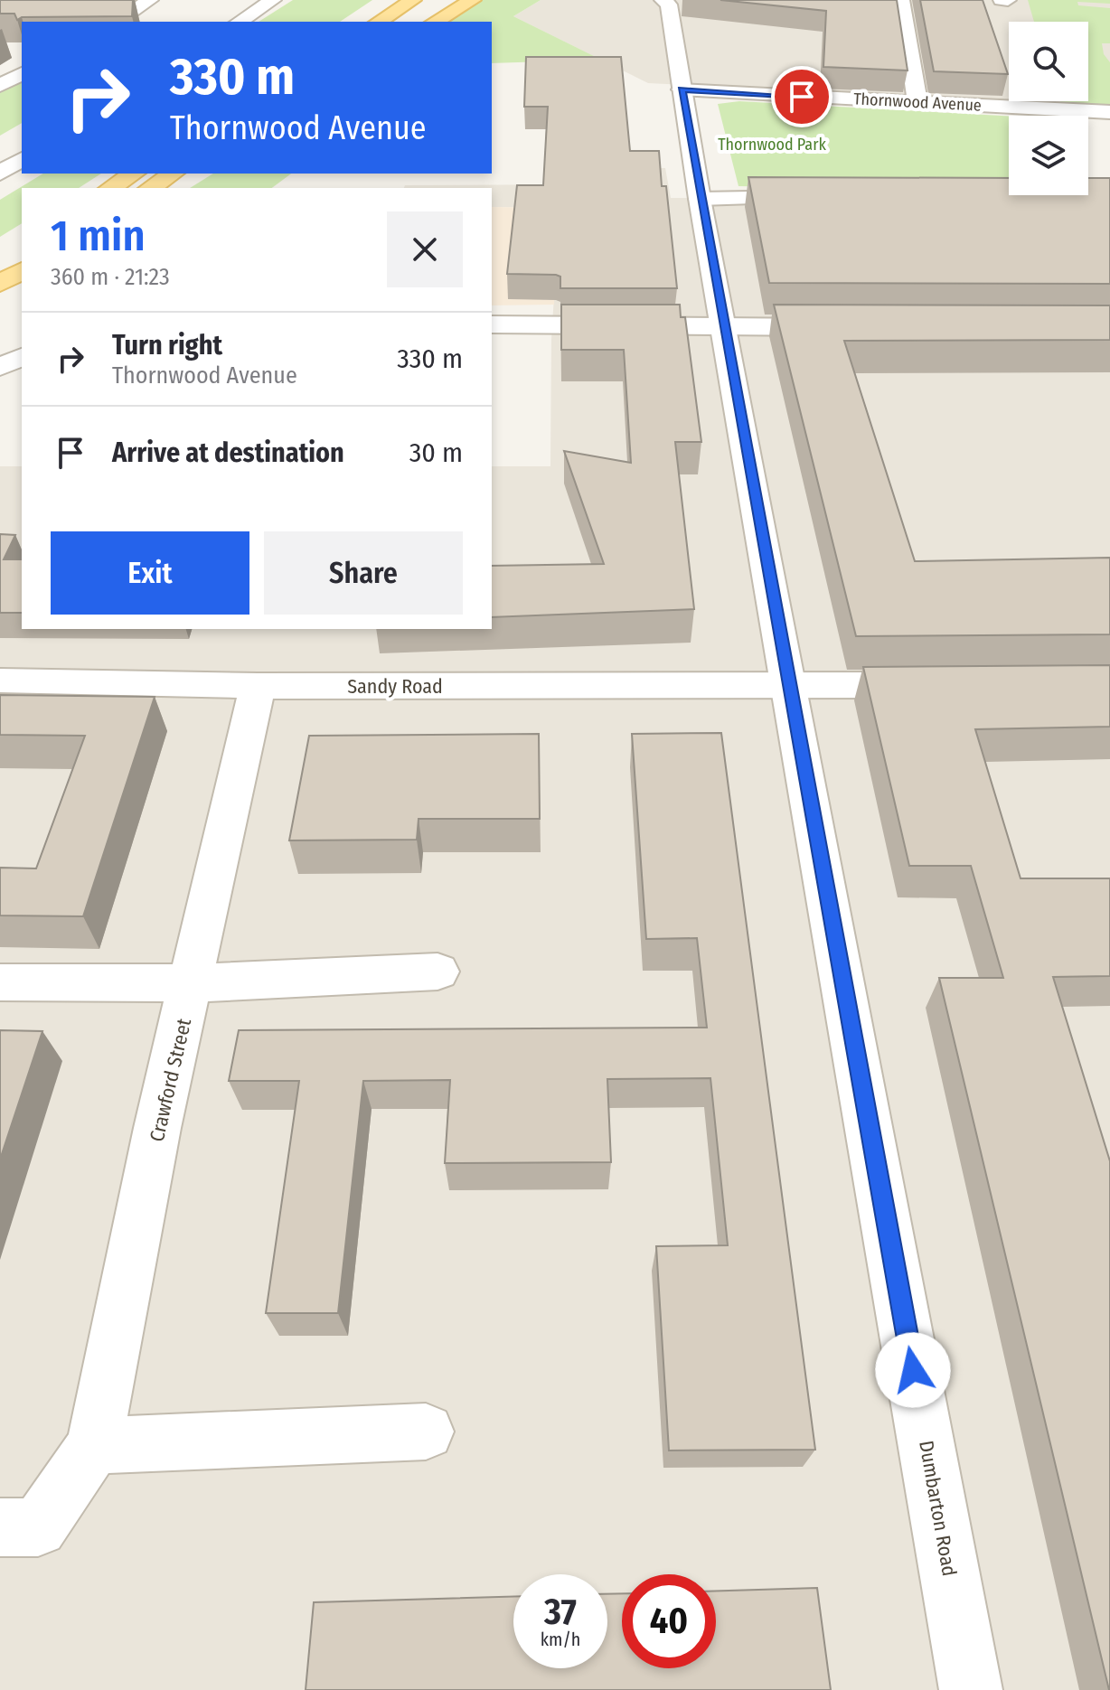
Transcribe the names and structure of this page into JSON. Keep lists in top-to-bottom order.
{
  "streets": {
    "street": [
      "Thornwood Avenue",
      "Sandy Road",
      "Crawford Street",
      "Dumbarton Road"
    ]
  },
  "crossings": [
    ["Thornwood Avenue", "Dumbarton Road"],
    ["Sandy Road", "Crawford Street"],
    ["Sandy Road", "Dumbarton Road"]
  ],
  "parks": ["Thornwood Park"],
  "page": {
    "turn": ["330 m", "Thornwood Avenue"],
    "heading": ["1 min", "360 m · 21:23"],
    "list": [
      {
        "name": "Turn right",
        "note": "Thornwood Avenue",
        "value": "330 m"
      },
      {
        "name": "Arrive at destination",
        "value": "30 m"
      }
    ],
    "buttons": ["Exit", "Share"],
    "speed": "37 km/h",
    "limit": "40"
  }
}
